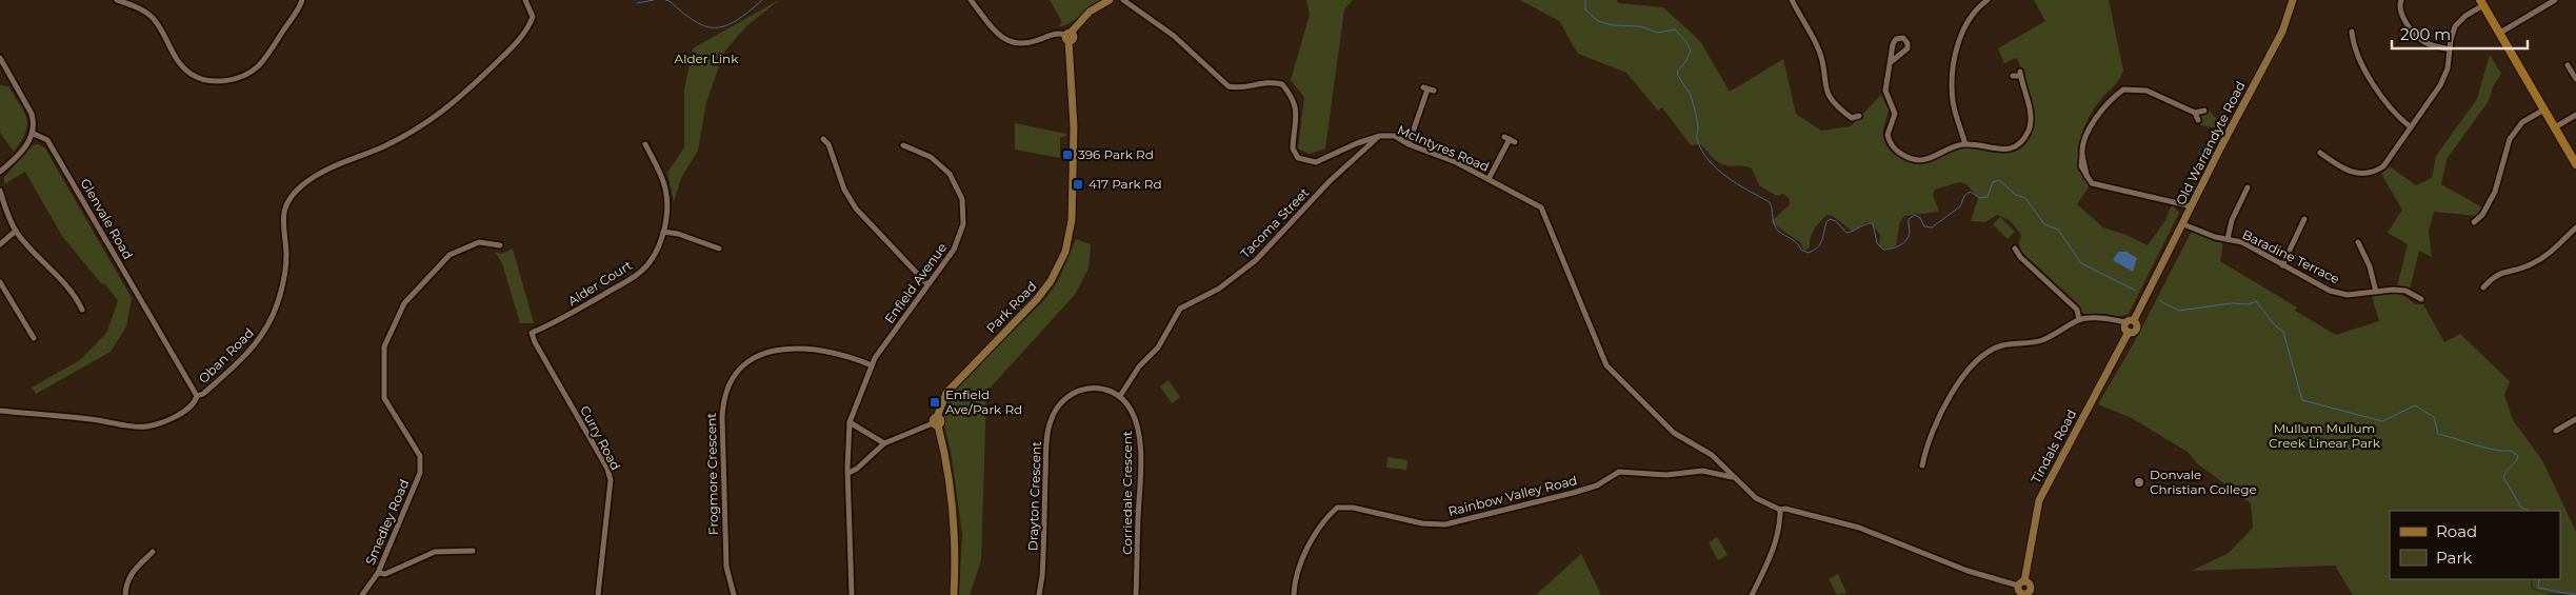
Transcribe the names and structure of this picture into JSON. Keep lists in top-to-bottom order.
{
  "streets": {
    "main road": ["Old Warrandyte Road", "Park Road", "Tindals Road"],
    "street": [
      "McIntyres Road",
      "Glenvale Road",
      "Tacoma Street",
      "Baradine Terrace",
      "Alder Court",
      "Enfield Avenue",
      "Oban Road",
      "Curry Road",
      "Frogmore Crescent",
      "Corriedale Crescent",
      "Drayton Crescent",
      "Rainbow Valley Road",
      "Smedley Road"
    ]
  },
  "crossings": [
    ["Old Warrandyte Road", "Baradine Terrace"],
    ["Old Warrandyte Road", "Tindals Road"],
    ["McIntyres Road", "Tacoma Street"],
    ["McIntyres Road", "Rainbow Valley Road"],
    ["Glenvale Road", "Oban Road"],
    ["Tacoma Street", "Corriedale Crescent"],
    ["Tacoma Street", "Drayton Crescent"],
    ["Alder Court", "Curry Road"],
    ["Enfield Avenue", "Frogmore Crescent"],
    ["Corriedale Crescent", "Drayton Crescent"]
  ],
  "parks": ["Alder Link", "Mullum Mullum Creek Linear Park"],
  "places": {
    "transit": ["396 Park Rd", "417 Park Rd", "Enfield Ave/Park Rd"],
    "other": ["Donvale Christian College"]
  },
  "legend": ["Road", "Park"],
  "scale_bar": "200 m"
}
